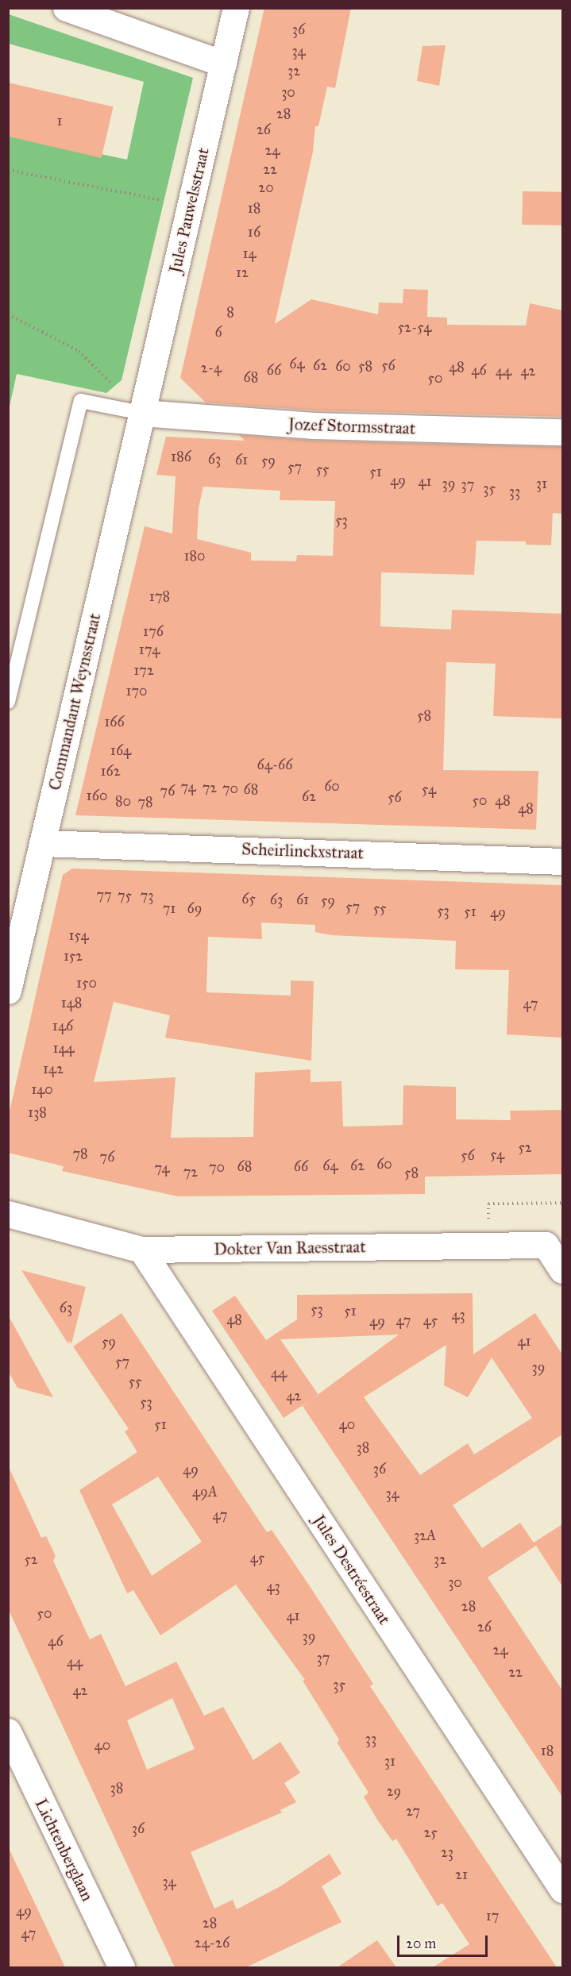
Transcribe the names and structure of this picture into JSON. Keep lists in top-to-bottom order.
{
  "streets": {
    "street": [
      "Jules Pauwelsstraat",
      "Jozef Stormsstraat",
      "Commandant Weynsstraat",
      "Scheirlinckxstraat",
      "Dokter Van Raesstraat",
      "Jules Destréestraat",
      "Lichtenberglaan"
    ]
  },
  "crossings": [
    ["Jules Pauwelsstraat", "Jozef Stormsstraat"],
    ["Jules Pauwelsstraat", "Commandant Weynsstraat"],
    ["Jozef Stormsstraat", "Commandant Weynsstraat"],
    ["Commandant Weynsstraat", "Scheirlinckxstraat"],
    ["Dokter Van Raesstraat", "Jules Destréestraat"]
  ],
  "house_numbers": [
    "36",
    "34",
    "32",
    "30",
    "28",
    "1",
    "26",
    "24",
    "22",
    "20",
    "18",
    "16",
    "14",
    "12",
    "8",
    "52-54",
    "6",
    "64",
    "62",
    "56",
    "60",
    "58",
    "48",
    "2-4",
    "66",
    "46",
    "44",
    "42",
    "68",
    "50",
    "186",
    "63",
    "61",
    "59",
    "57",
    "55",
    "51",
    "49",
    "41",
    "39",
    "31",
    "37",
    "35",
    "33",
    "53",
    "180",
    "178",
    "176",
    "174",
    "172",
    "170",
    "58",
    "166",
    "164",
    "64-66",
    "162",
    "60",
    "74",
    "72",
    "70",
    "68",
    "54",
    "76",
    "160",
    "62",
    "56",
    "50",
    "48",
    "80",
    "78",
    "48",
    "77",
    "75",
    "73",
    "65",
    "63",
    "61",
    "59",
    "57",
    "71",
    "69",
    "55",
    "53",
    "51",
    "49",
    "154",
    "152",
    "150",
    "148",
    "47",
    "146",
    "144",
    "142",
    "140",
    "138",
    "52",
    "78",
    "54",
    "56",
    "76",
    "60",
    "64",
    "62",
    "68",
    "66",
    "70",
    "74",
    "72",
    "58",
    "63",
    "53",
    "51",
    "43",
    "48",
    "47",
    "45",
    "49",
    "41",
    "59",
    "57",
    "39",
    "44",
    "55",
    "42",
    "53",
    "51",
    "40",
    "38",
    "36",
    "49",
    "49A",
    "34",
    "47",
    "32A",
    "45",
    "52",
    "32",
    "30",
    "43",
    "28",
    "50",
    "41",
    "26",
    "39",
    "46",
    "24",
    "37",
    "44",
    "22",
    "35",
    "42",
    "33",
    "40",
    "18",
    "31",
    "38",
    "29",
    "27",
    "36",
    "25",
    "23",
    "21",
    "34",
    "49",
    "17",
    "28",
    "47",
    "24-26"
  ],
  "scale_bar": "20 m"
}
